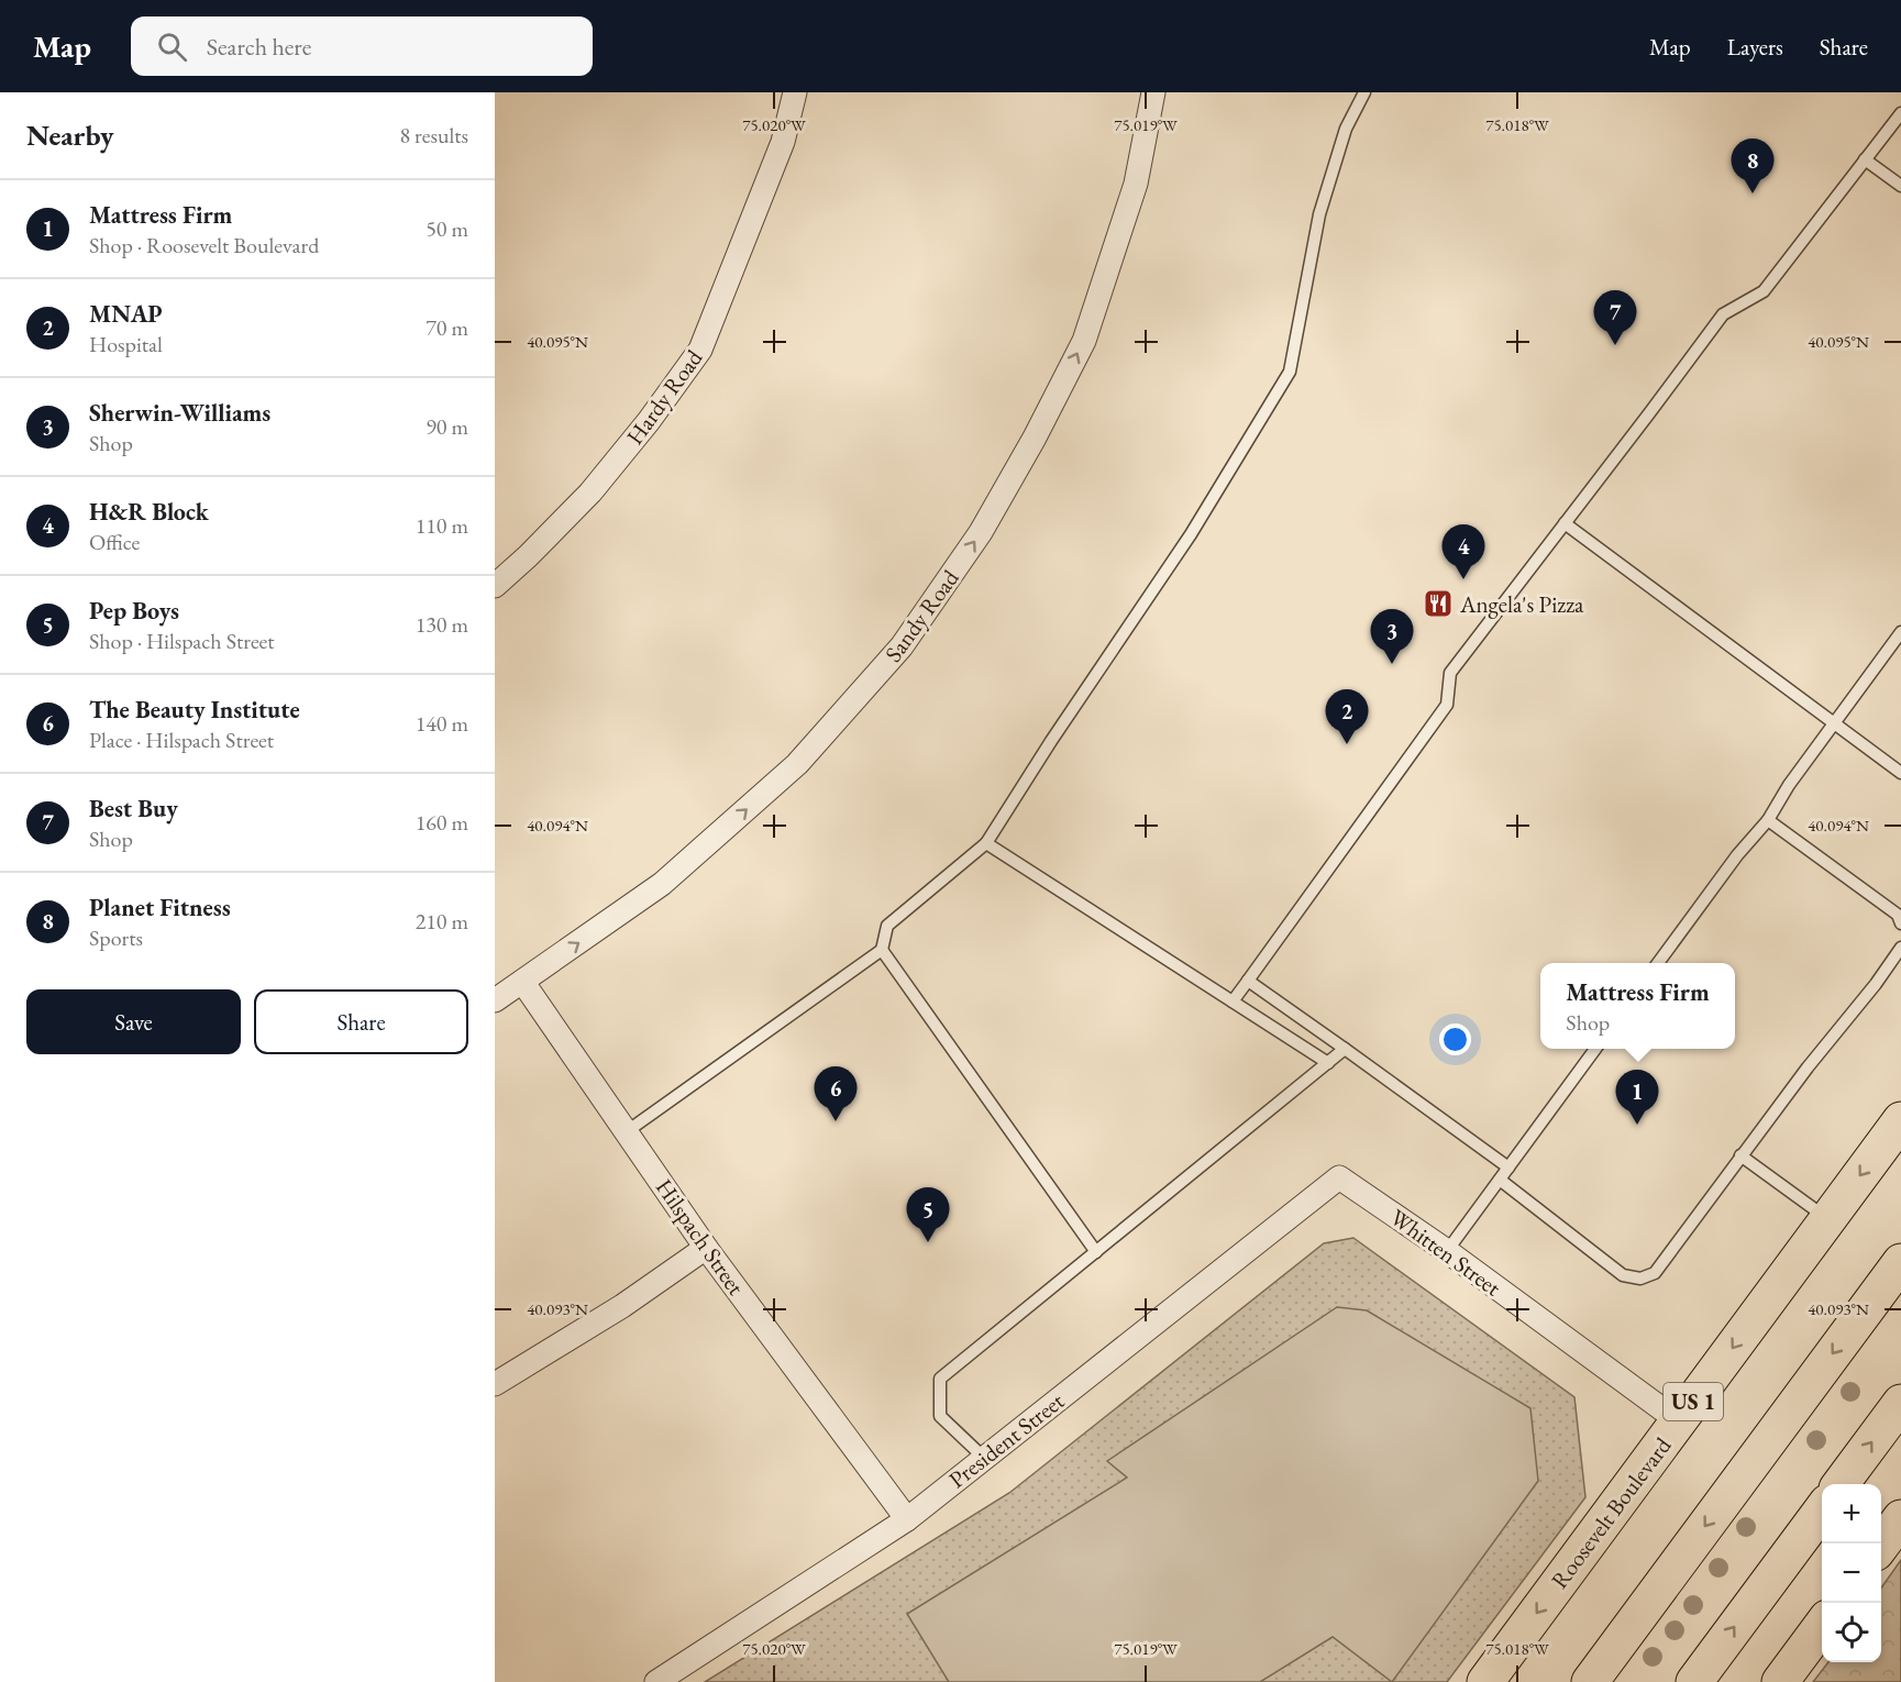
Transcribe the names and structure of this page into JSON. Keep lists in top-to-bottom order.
{
  "streets": {
    "highway": ["US 1", "Roosevelt Boulevard"],
    "street": [
      "Hardy Road",
      "Sandy Road",
      "Hilspach Street",
      "Whitten Street",
      "President Street"
    ]
  },
  "crossings": [
    ["Sandy Road", "Hilspach Street"],
    ["Hilspach Street", "President Street"],
    ["Whitten Street", "President Street"],
    ["Whitten Street", "Roosevelt Boulevard"]
  ],
  "one_way": ["Sandy Road"],
  "places": {
    "restaurant": ["Angela's Pizza"]
  },
  "page": {
    "header": "Map",
    "search": "Search here",
    "nav": ["Map", "Layers", "Share"],
    "heading": ["Nearby", "8 results"],
    "pins": [
      "8",
      "7",
      "4",
      "3",
      "2",
      "6",
      "1",
      "5"
    ],
    "list": [
      {
        "mark": "1",
        "name": "Mattress Firm",
        "note": "Shop · Roosevelt Boulevard",
        "value": "50 m"
      },
      {
        "mark": "2",
        "name": "MNAP",
        "note": "Hospital",
        "value": "70 m"
      },
      {
        "mark": "3",
        "name": "Sherwin-Williams",
        "note": "Shop",
        "value": "90 m"
      },
      {
        "mark": "4",
        "name": "H&R Block",
        "note": "Office",
        "value": "110 m"
      },
      {
        "mark": "5",
        "name": "Pep Boys",
        "note": "Shop · Hilspach Street",
        "value": "130 m"
      },
      {
        "mark": "6",
        "name": "The Beauty Institute",
        "note": "Place · Hilspach Street",
        "value": "140 m"
      },
      {
        "mark": "7",
        "name": "Best Buy",
        "note": "Shop",
        "value": "160 m"
      },
      {
        "mark": "8",
        "name": "Planet Fitness",
        "note": "Sports",
        "value": "210 m"
      }
    ],
    "popup": ["Mattress Firm", "Shop"],
    "buttons": ["Save", "Share"],
    "map_buttons": ["+", "−"]
  },
  "coordinates": [
    "75.020°W",
    "75.019°W",
    "75.018°W",
    "40.095°N",
    "40.094°N",
    "40.093°N"
  ]
}
